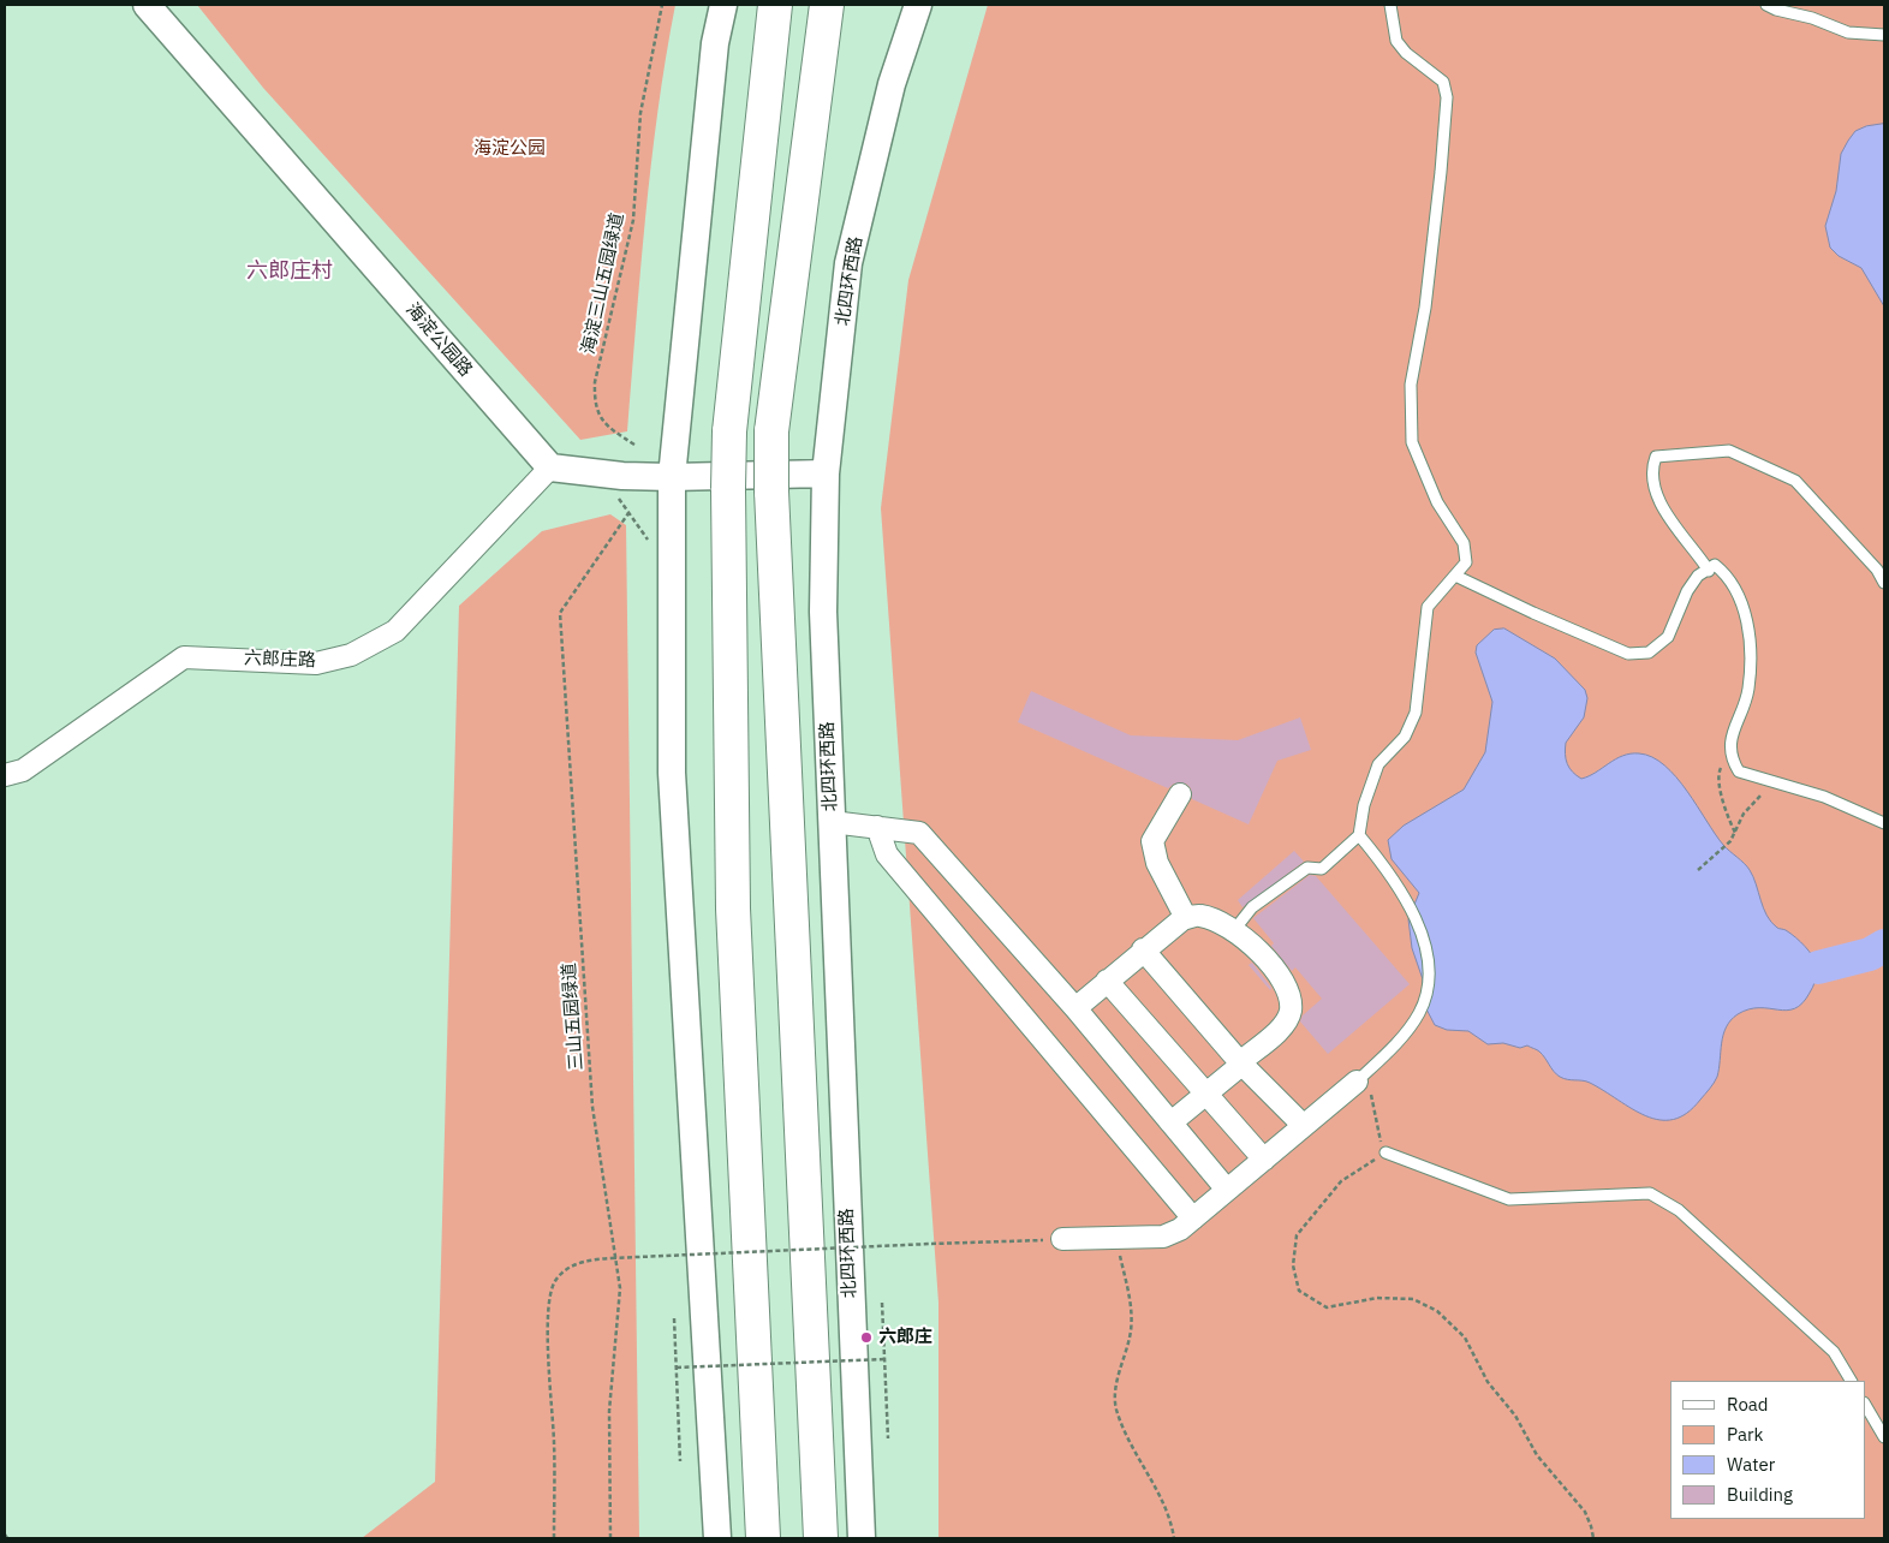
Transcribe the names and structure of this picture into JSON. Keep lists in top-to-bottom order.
{
  "streets": {
    "street": ["北四环西路", "海淀公园路", "六郎庄路"],
    "path": ["海淀三山五园绿道", "三山五园绿道"]
  },
  "crossings": [
    ["海淀公园路", "六郎庄路"]
  ],
  "districts": ["六郎庄村"],
  "parks": ["海淀公园"],
  "places": ["六郎庄"],
  "legend": [
    "Road",
    "Park",
    "Water",
    "Building"
  ]
}
